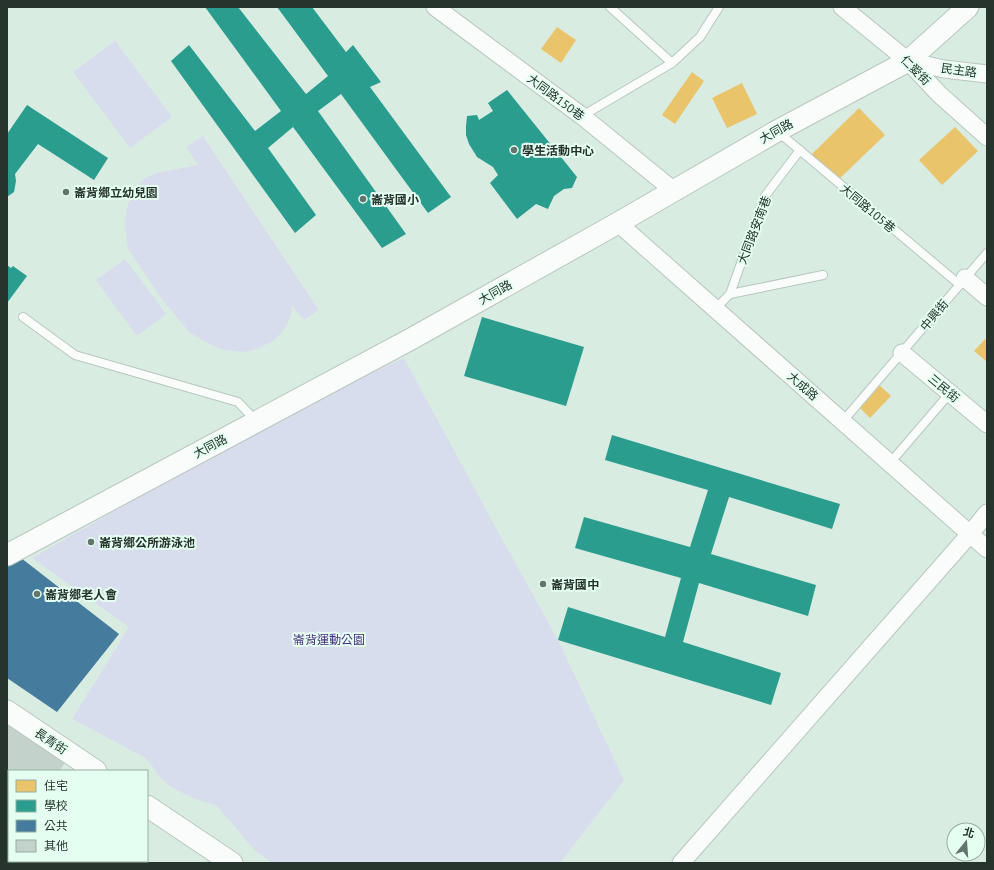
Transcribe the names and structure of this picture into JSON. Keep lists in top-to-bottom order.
{
  "streets": {
    "street": [
      "仁愛街",
      "民主路",
      "大同路150巷",
      "大同路",
      "大成路",
      "三民街",
      "長青街"
    ],
    "lane": ["大同路105巷", "大同路安南巷", "中興街"]
  },
  "crossings": [
    ["仁愛街", "民主路"],
    ["仁愛街", "大同路"],
    ["民主路", "大同路"],
    ["大同路150巷", "大同路"],
    ["大同路", "大同路105巷"],
    ["大同路", "大成路"],
    ["大同路105巷", "大同路安南巷"],
    ["大同路105巷", "中興街"],
    ["大同路安南巷", "大成路"],
    ["中興街", "大成路"],
    ["中興街", "三民街"]
  ],
  "parks": ["崙背運動公園"],
  "places": [
    "學生活動中心",
    "崙背鄉立幼兒園",
    "崙背國小",
    "崙背鄉公所游泳池",
    "崙背國中",
    "崙背鄉老人會"
  ],
  "legend": [
    "住宅",
    "學校",
    "公共",
    "其他"
  ],
  "north": "top"
}
